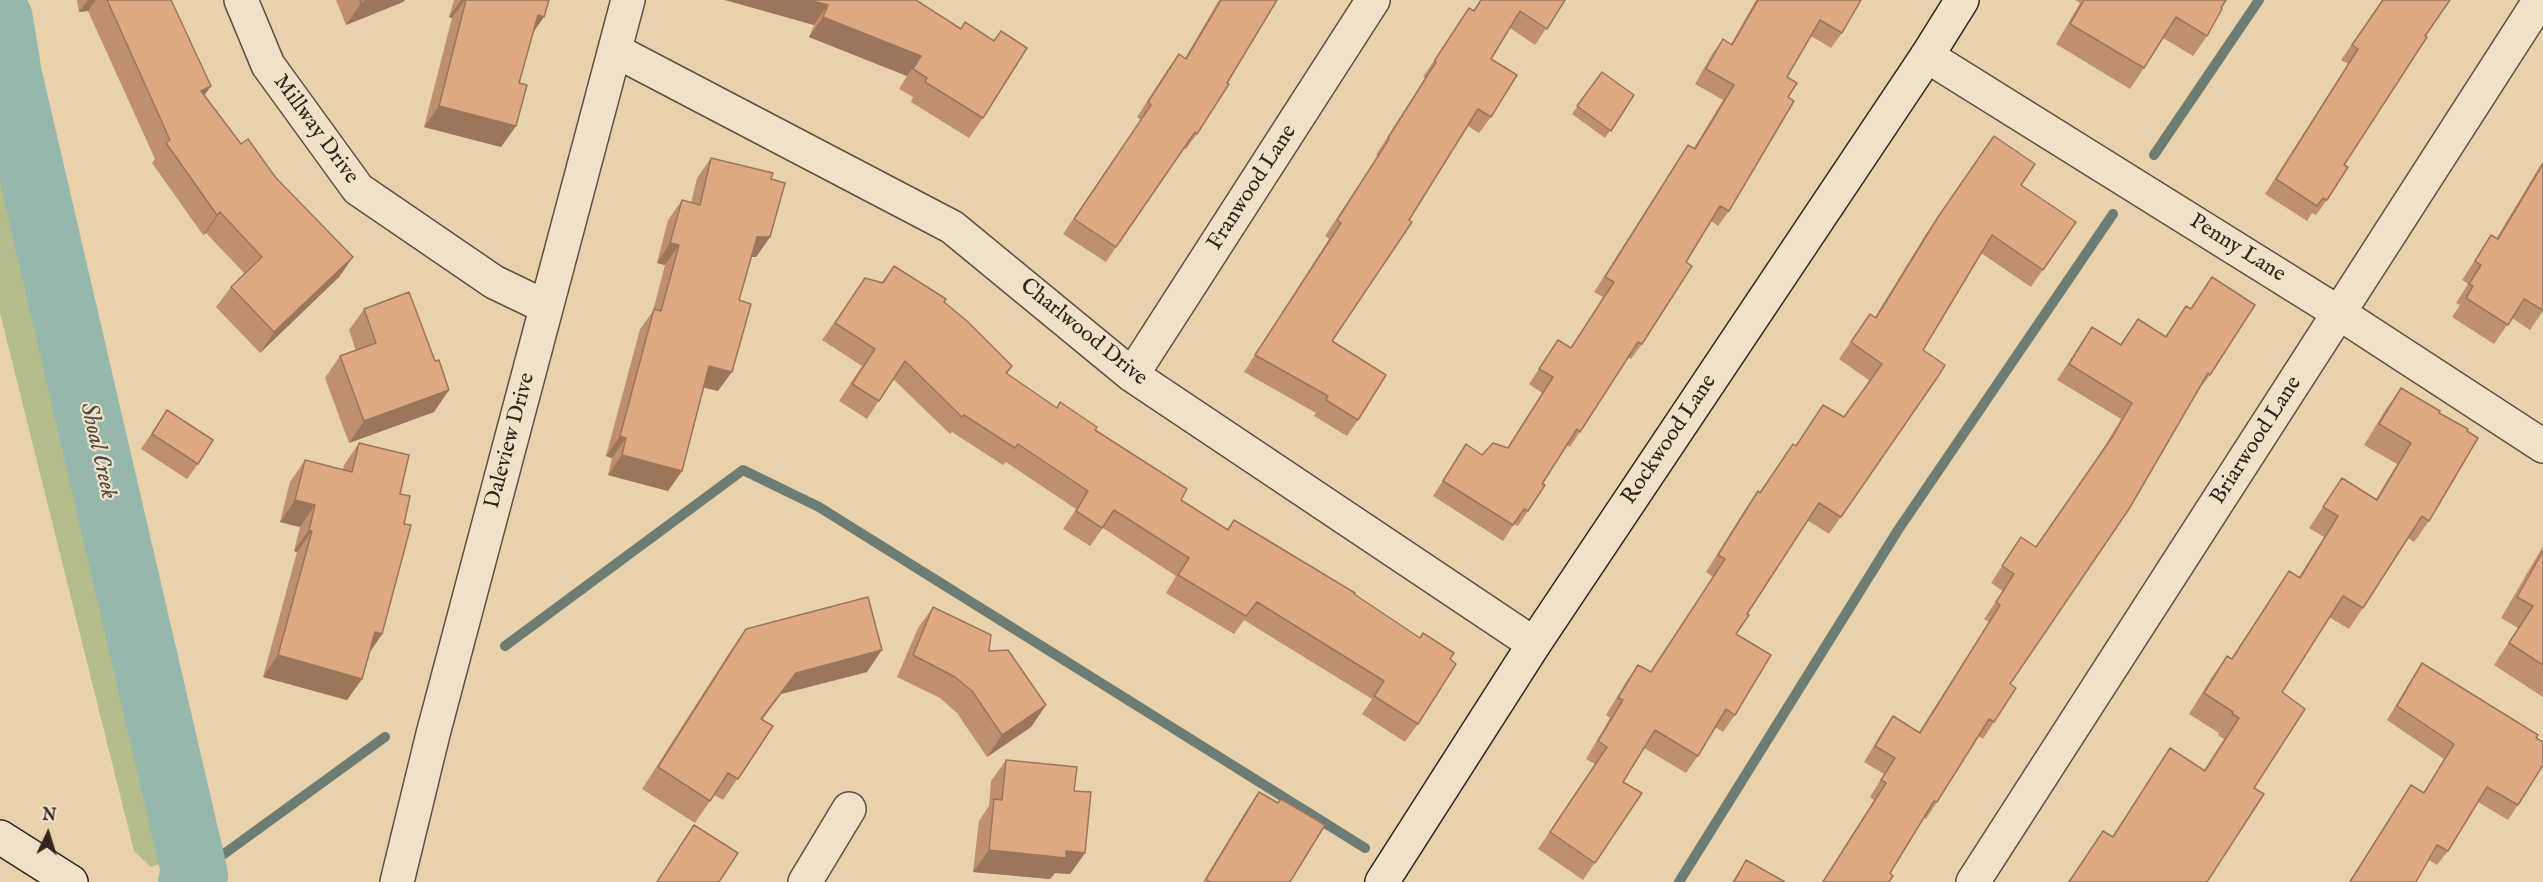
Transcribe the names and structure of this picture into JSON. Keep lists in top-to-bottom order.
{
  "streets": {
    "street": [
      "Millway Drive",
      "Franwood Lane",
      "Penny Lane",
      "Charlwood Drive",
      "Rockwood Lane",
      "Daleview Drive",
      "Briarwood Lane"
    ]
  },
  "crossings": [
    ["Millway Drive", "Daleview Drive"],
    ["Franwood Lane", "Charlwood Drive"],
    ["Penny Lane", "Rockwood Lane"],
    ["Penny Lane", "Briarwood Lane"],
    ["Charlwood Drive", "Rockwood Lane"],
    ["Charlwood Drive", "Daleview Drive"]
  ],
  "water": ["Shoal Creek"],
  "north": "top"
}
